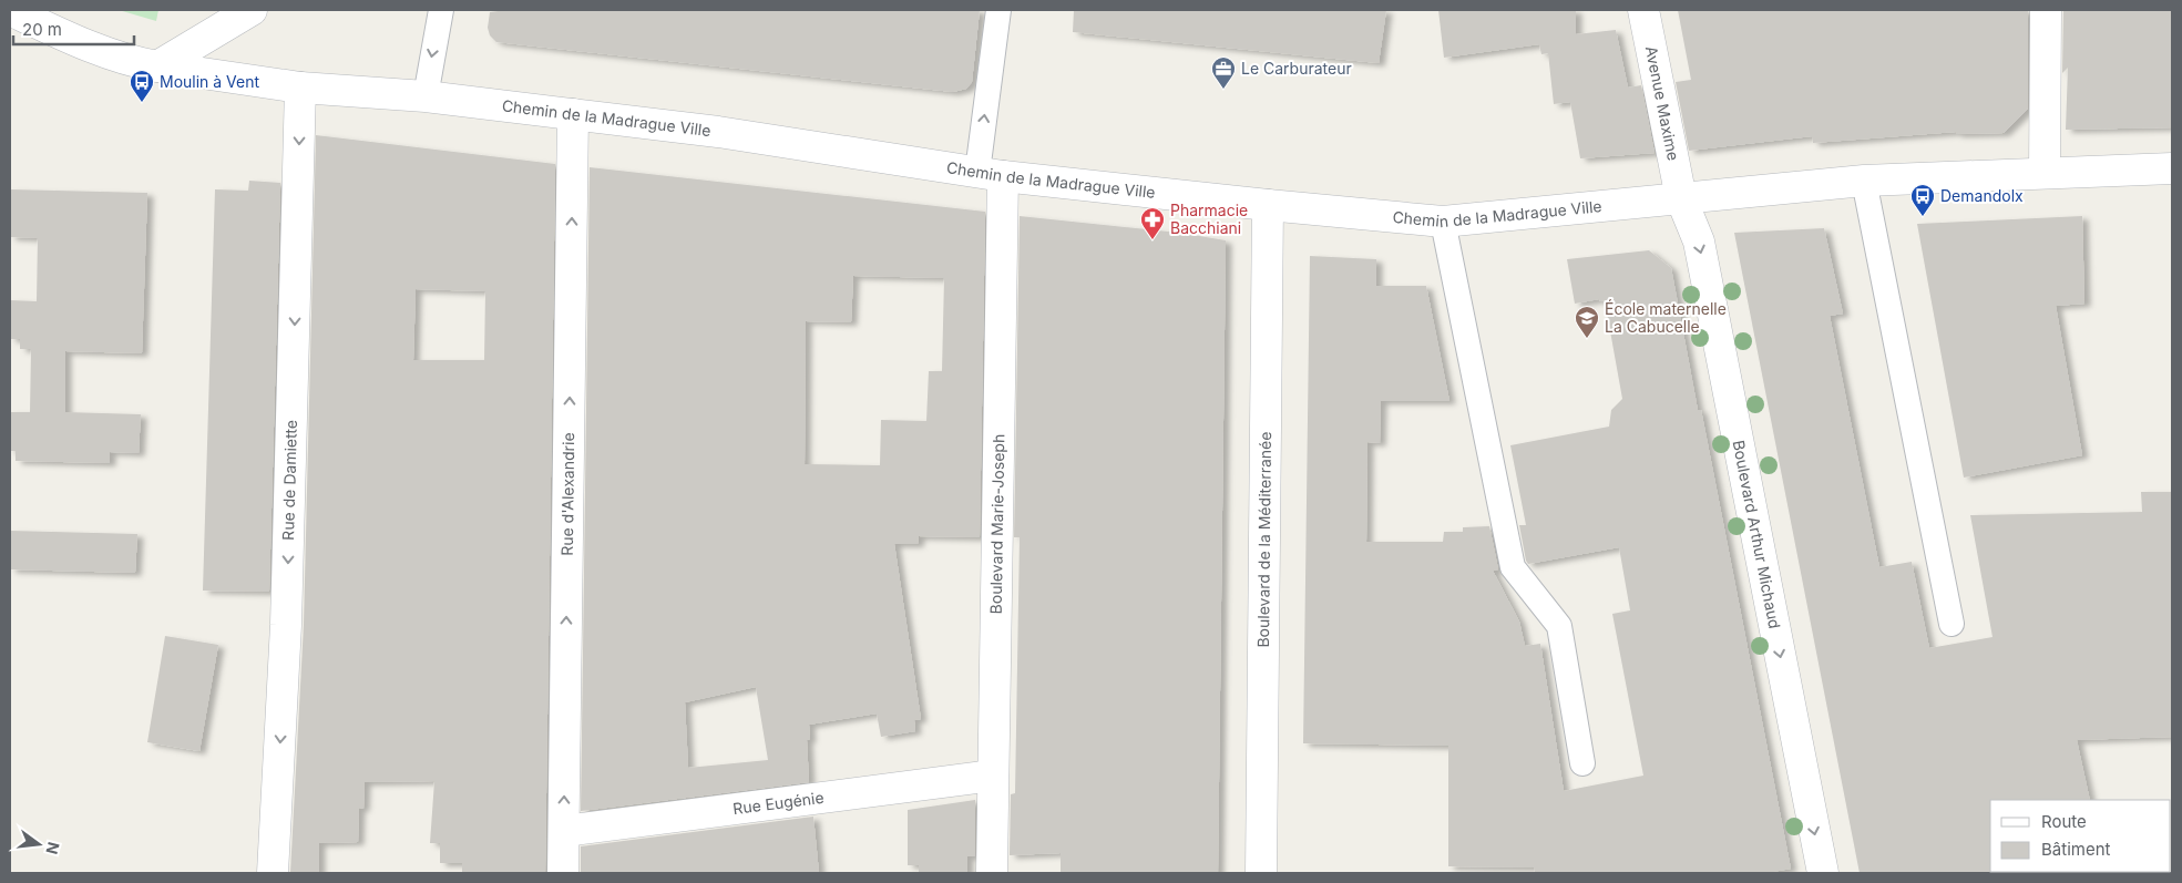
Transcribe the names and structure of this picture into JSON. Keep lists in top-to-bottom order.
{
  "streets": {
    "street": [
      "Avenue Maxime",
      "Chemin de la Madrague Ville",
      "Rue de Damiette",
      "Rue d'Alexandrie",
      "Boulevard Marie-Joseph",
      "Boulevard Arthur Michaud",
      "Boulevard de la Méditerranée",
      "Rue Eugénie"
    ]
  },
  "crossings": [
    ["Avenue Maxime", "Chemin de la Madrague Ville"],
    ["Avenue Maxime", "Boulevard Arthur Michaud"],
    ["Chemin de la Madrague Ville", "Rue de Damiette"],
    ["Chemin de la Madrague Ville", "Rue d'Alexandrie"],
    ["Chemin de la Madrague Ville", "Boulevard Marie-Joseph"],
    ["Chemin de la Madrague Ville", "Boulevard Arthur Michaud"],
    ["Chemin de la Madrague Ville", "Boulevard de la Méditerranée"],
    ["Rue d'Alexandrie", "Rue Eugénie"],
    ["Boulevard Marie-Joseph", "Rue Eugénie"]
  ],
  "one_way": ["Rue de Damiette", "Rue d'Alexandrie", "Boulevard Arthur Michaud"],
  "places": {
    "office": ["Le Carburateur"],
    "bus stop": ["Moulin à Vent", "Demandolx"],
    "pharmacy": ["Pharmacie Bacchiani"],
    "school or university": ["École maternelle La Cabucelle"]
  },
  "legend": ["Route", "Bâtiment"],
  "scale_bar": "20 m",
  "north": "right"
}
